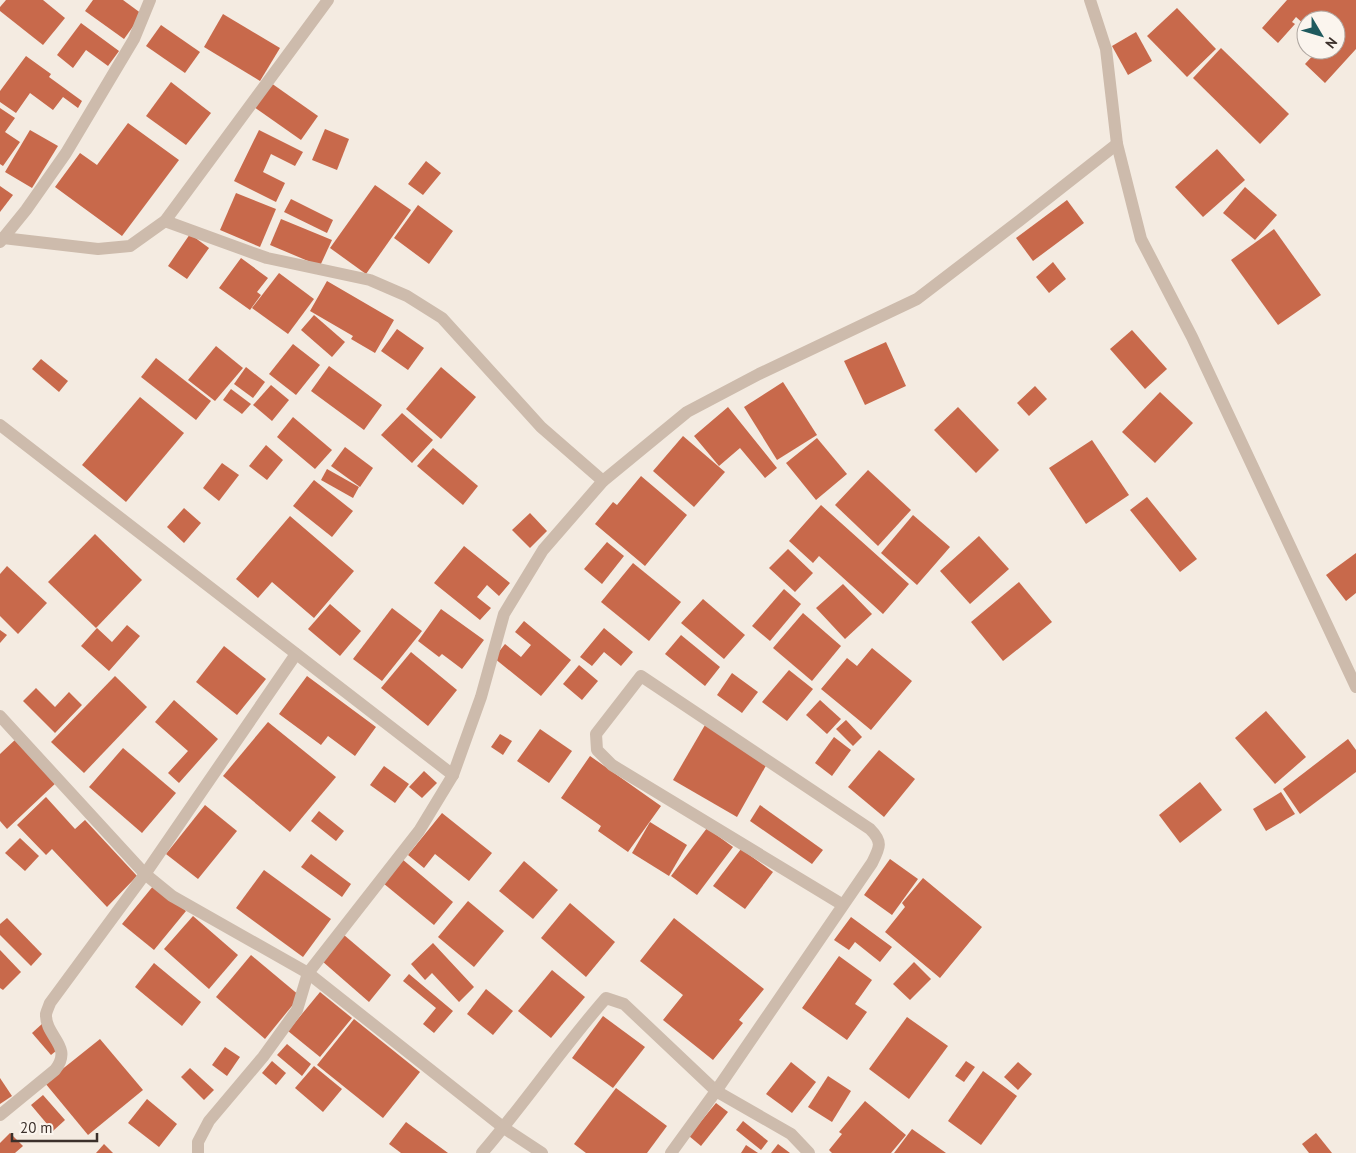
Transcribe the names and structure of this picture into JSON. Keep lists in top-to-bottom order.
{
  "scale_bar": "20 m",
  "north": "bottom right"
}
